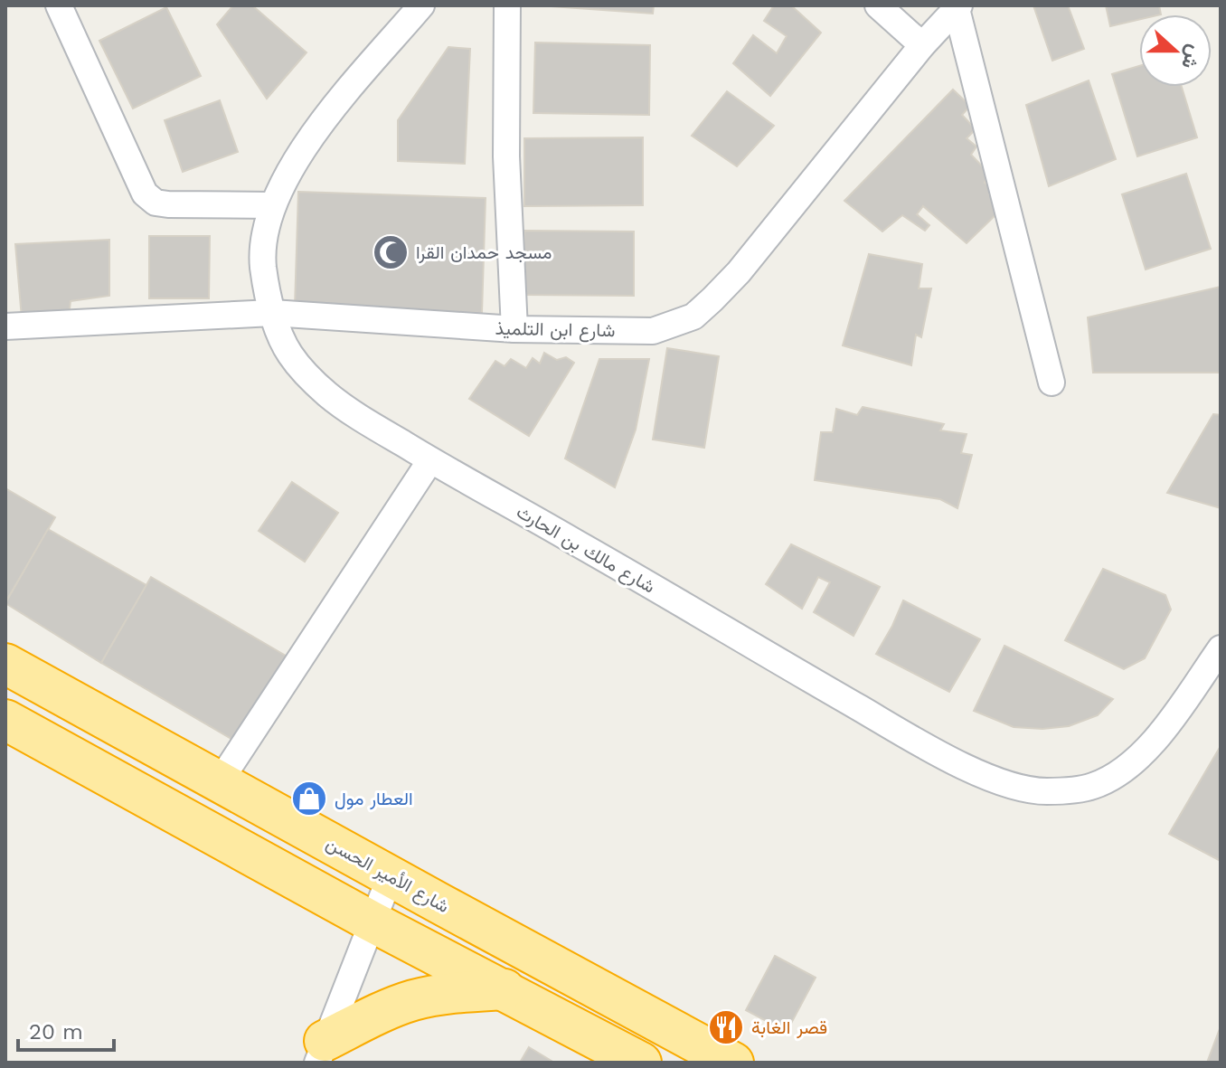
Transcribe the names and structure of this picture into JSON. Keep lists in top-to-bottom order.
{
  "streets": {
    "highway": ["شارع الأمير الحسن"],
    "street": ["شارع ابن التلميذ", "شارع مالك بن الحارث"]
  },
  "crossings": [
    ["شارع ابن التلميذ", "شارع مالك بن الحارث"]
  ],
  "places": {
    "mosque": ["مسجد حمدان القرا"],
    "shop": ["العطار مول"],
    "restaurant": ["قصر الغابة"]
  },
  "scale_bar": "20 m",
  "north": "right"
}
